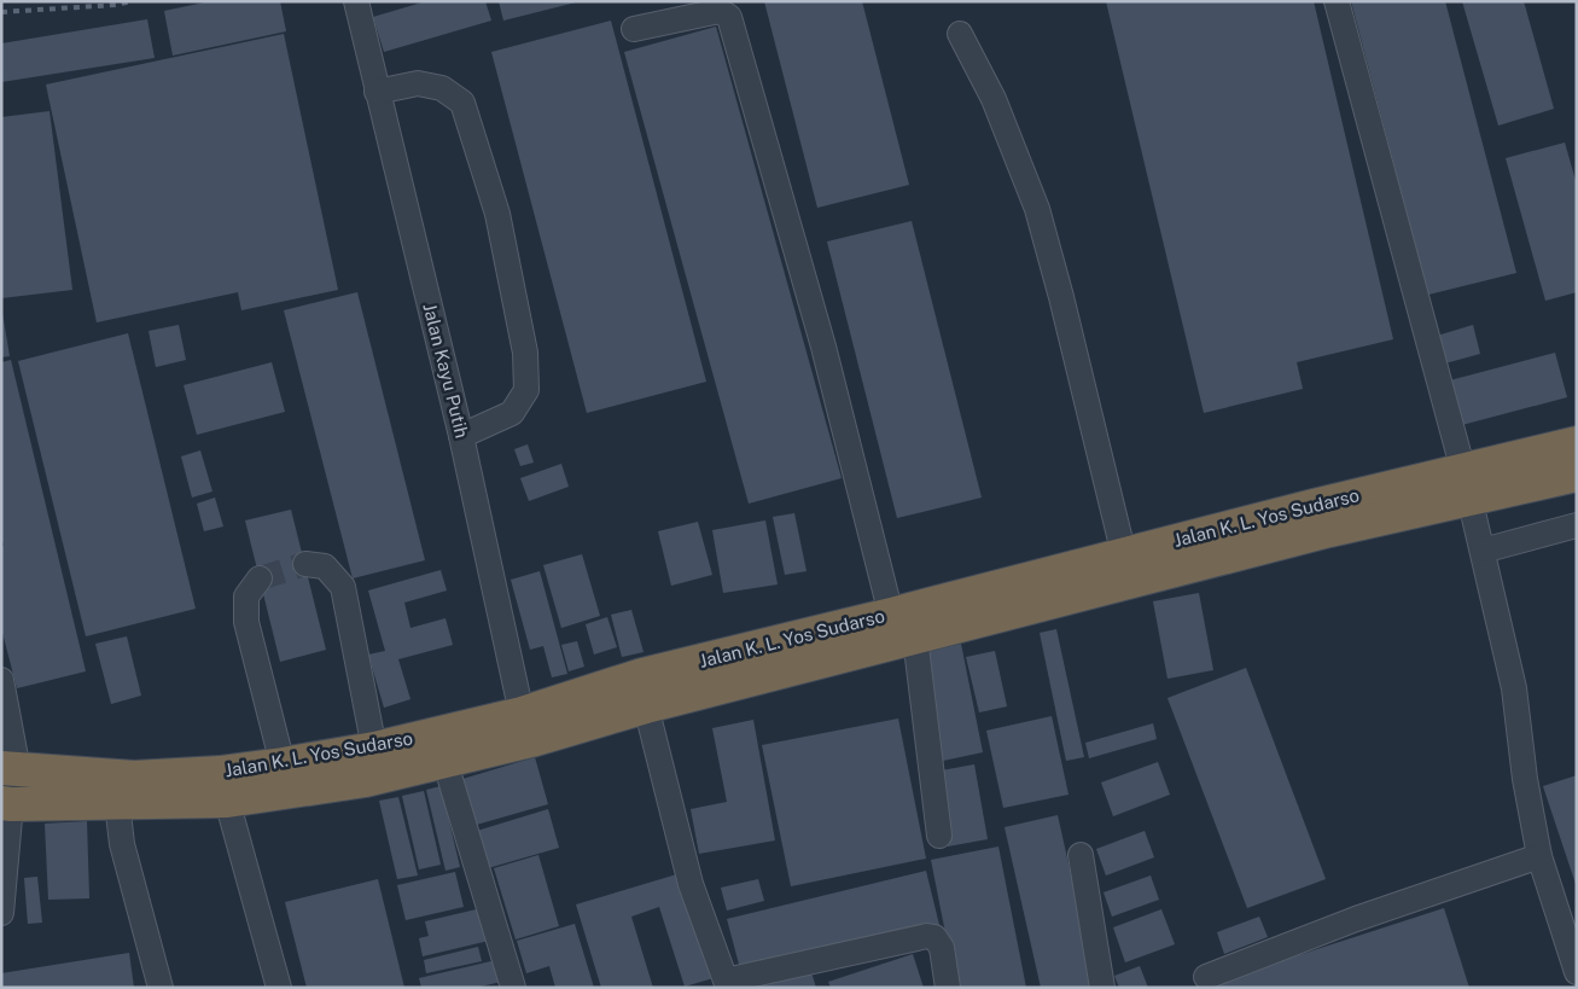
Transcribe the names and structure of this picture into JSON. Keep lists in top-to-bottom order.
{
  "streets": {
    "highway": ["Jalan K. L. Yos Sudarso"],
    "street": ["Jalan Kayu Putih"]
  },
  "crossings": [
    ["Jalan Kayu Putih", "Jalan K. L. Yos Sudarso"]
  ]
}
